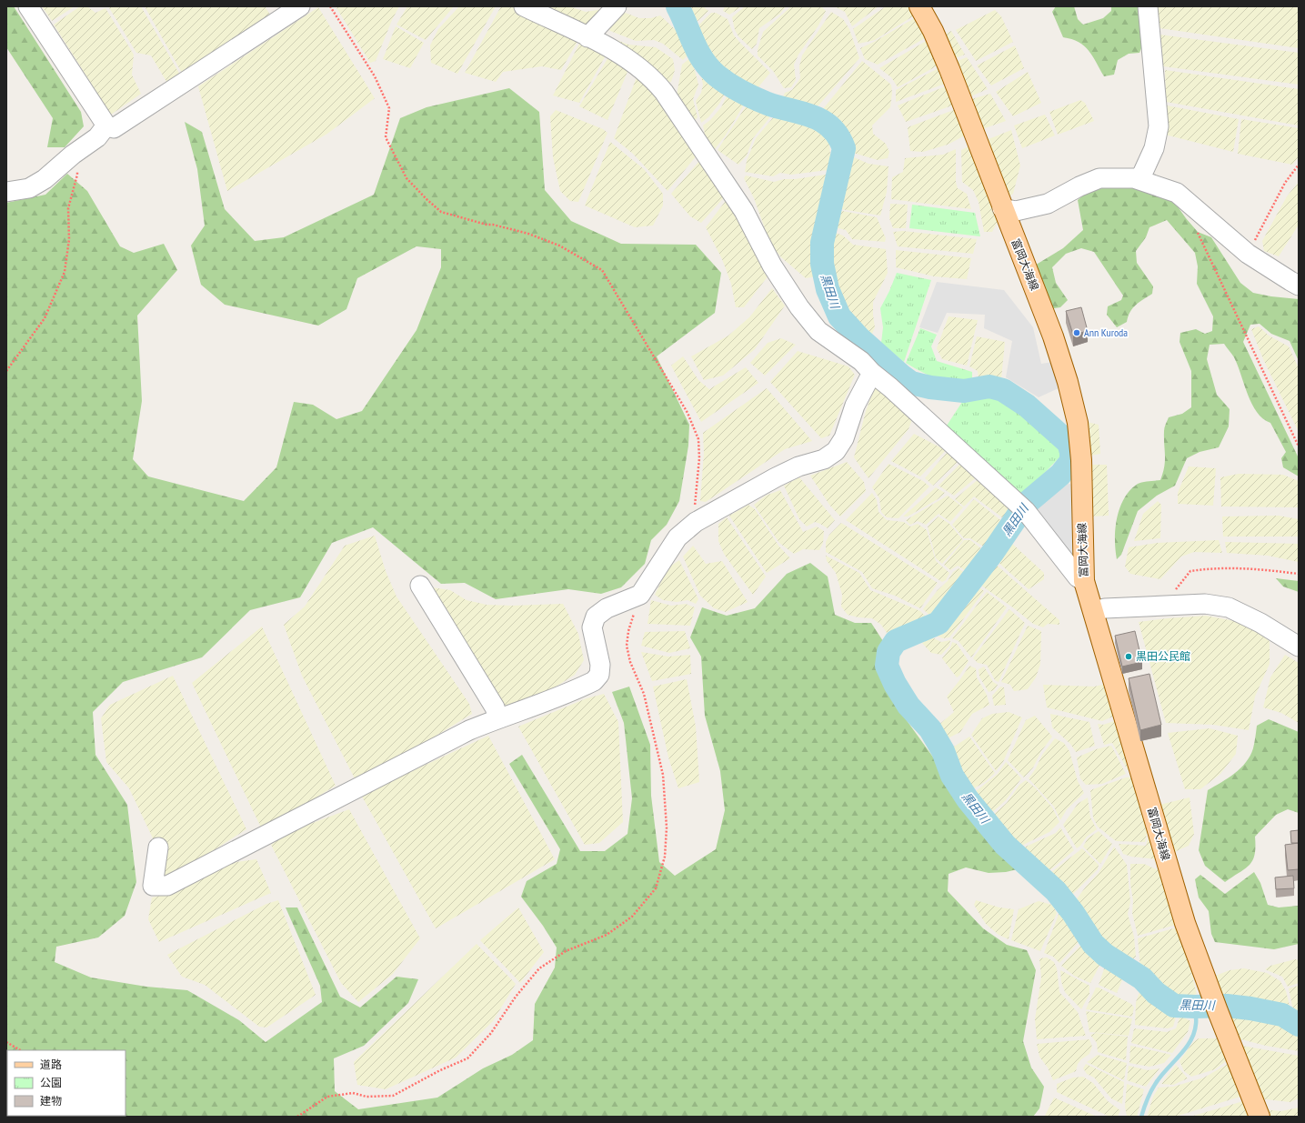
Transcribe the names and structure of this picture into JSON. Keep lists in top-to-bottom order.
{
  "streets": {
    "main road": ["富岡大海線"]
  },
  "water": ["黒田川"],
  "places": ["Ann Kuroda", "黒田公民館"],
  "legend": ["道路", "公園", "建物"]
}
